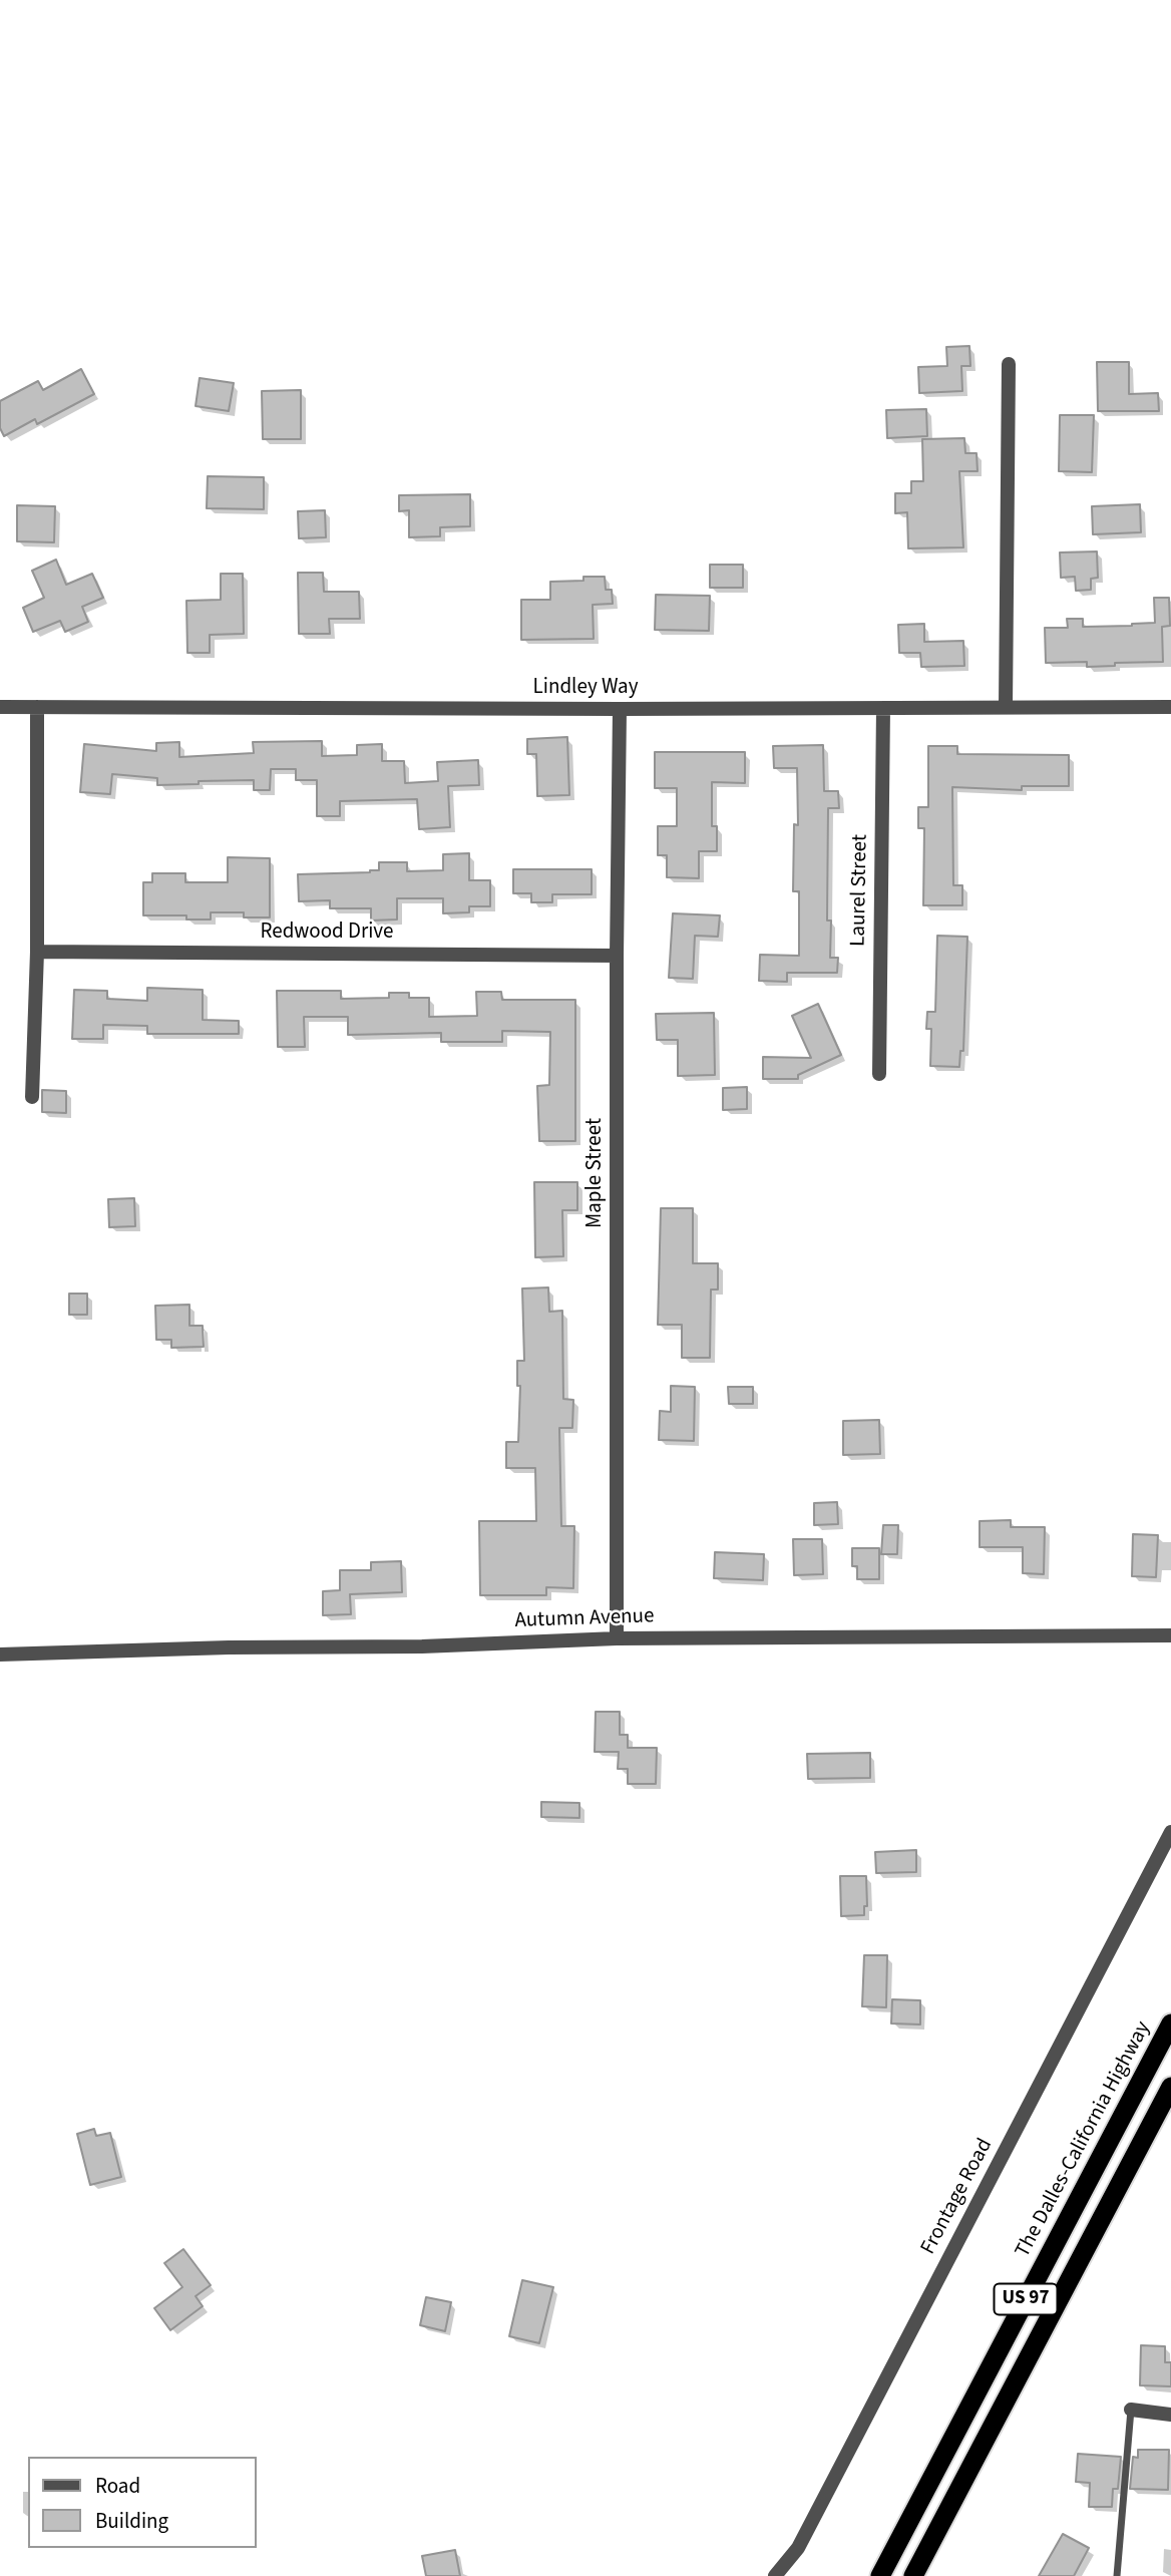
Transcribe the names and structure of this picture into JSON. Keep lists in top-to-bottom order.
{
  "streets": {
    "highway": ["The Dalles-California Highway", "US 97"],
    "street": [
      "Lindley Way",
      "Laurel Street",
      "Redwood Drive",
      "Maple Street",
      "Autumn Avenue",
      "Frontage Road"
    ]
  },
  "crossings": [
    ["Lindley Way", "Laurel Street"],
    ["Lindley Way", "Maple Street"],
    ["Redwood Drive", "Maple Street"],
    ["Maple Street", "Autumn Avenue"]
  ],
  "legend": ["Road", "Building"]
}
